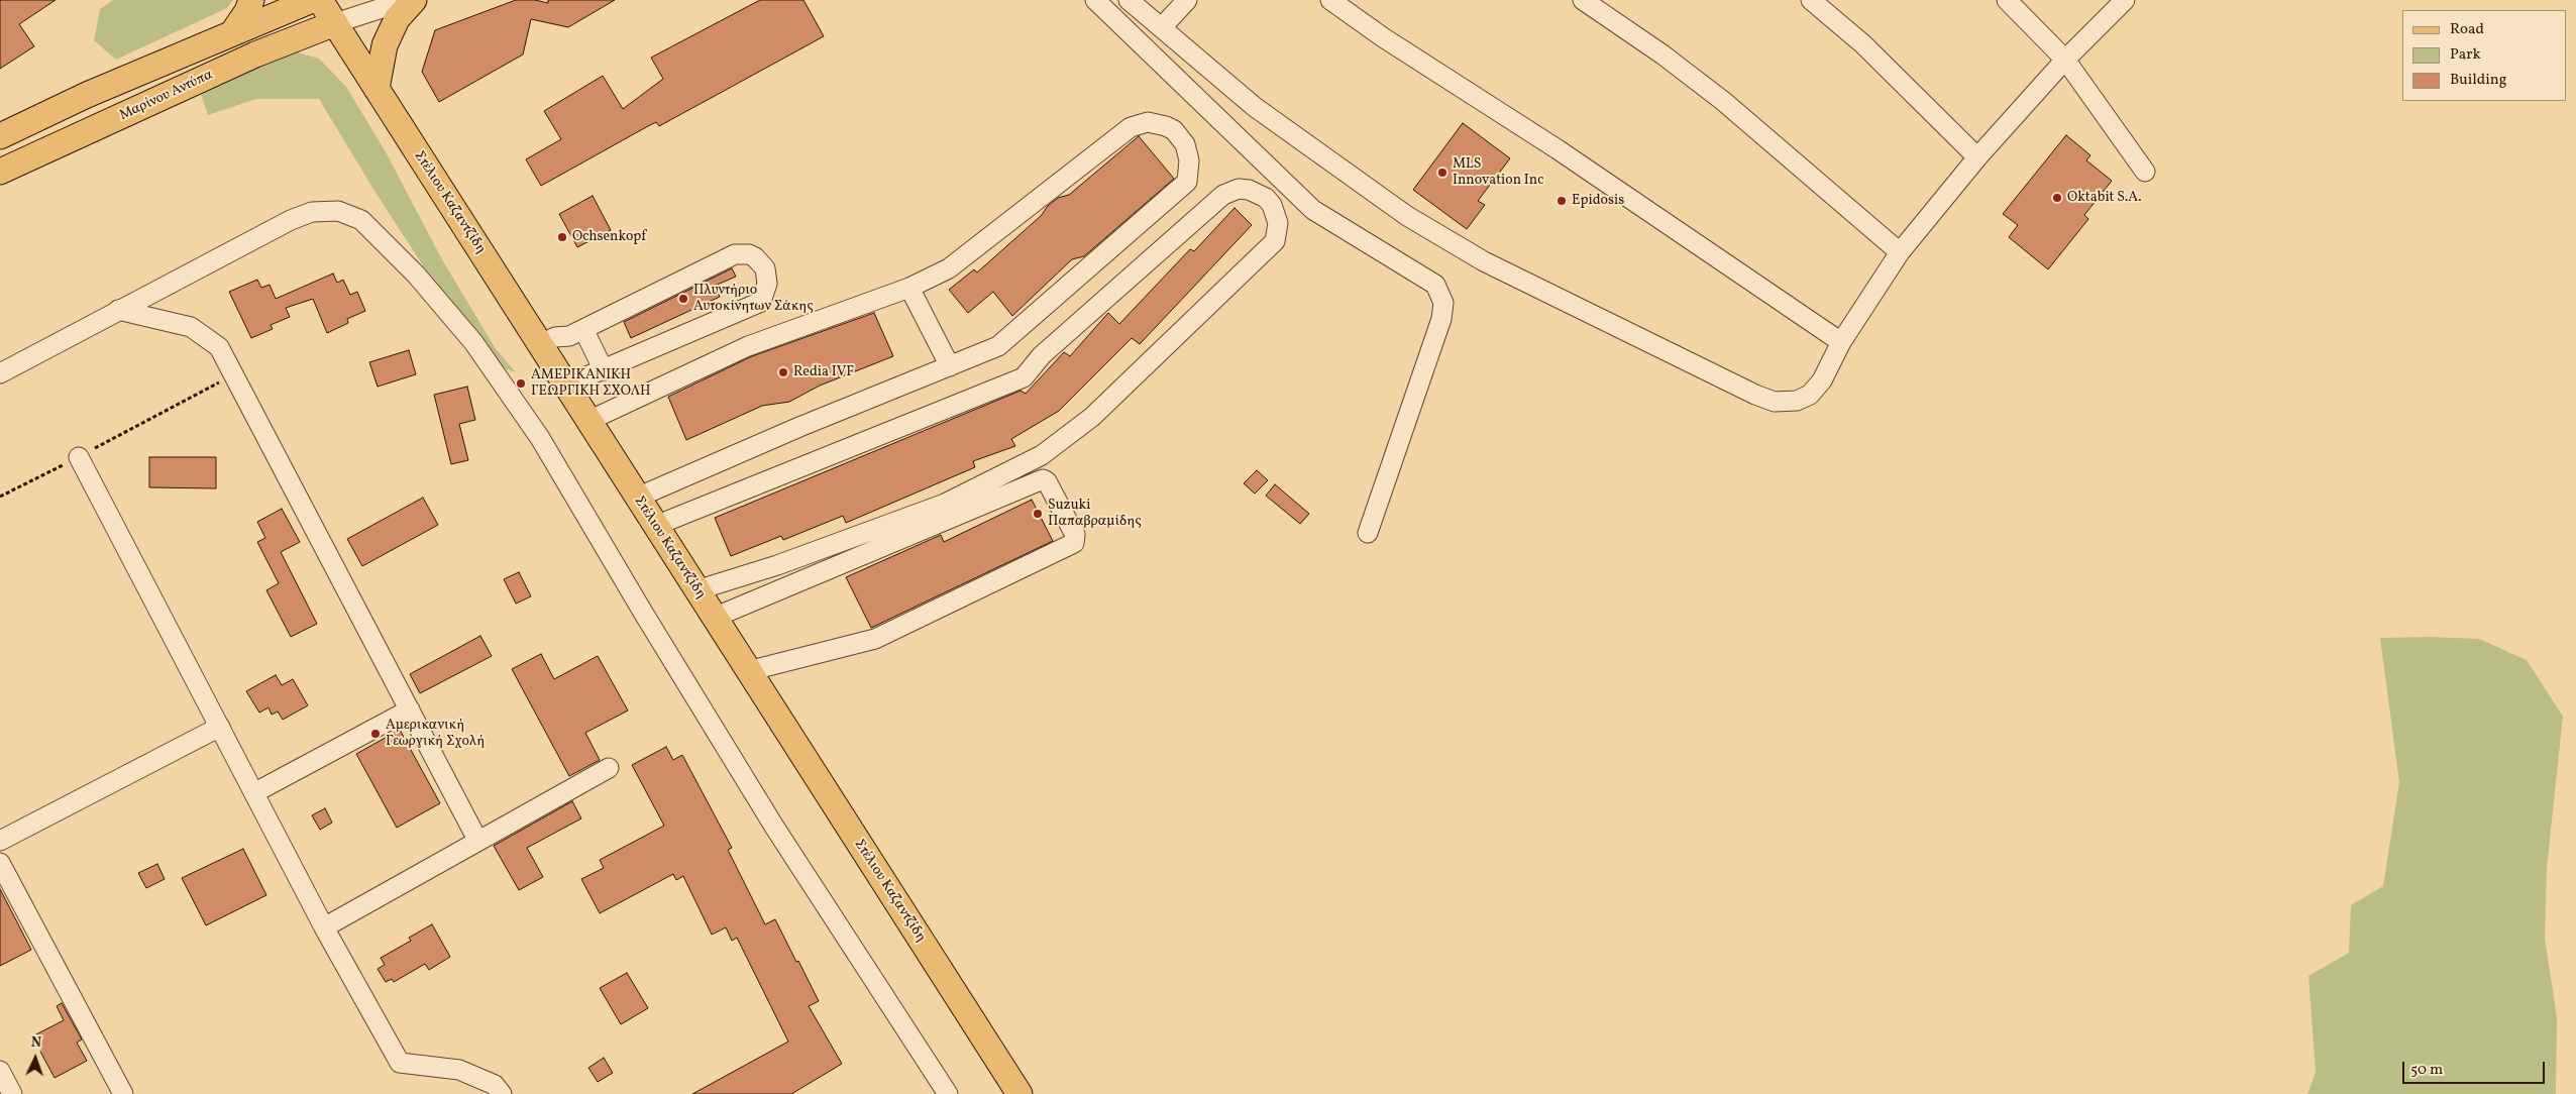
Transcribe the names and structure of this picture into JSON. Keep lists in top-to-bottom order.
{
  "streets": {
    "main road": ["Μαρίνου Αντύπα", "Στέλιου Καζαντζίδη"]
  },
  "crossings": [
    ["Μαρίνου Αντύπα", "Στέλιου Καζαντζίδη"]
  ],
  "places": [
    "MLS Innovation Inc",
    "Oktabit S.A.",
    "Epidosis",
    "Ochsenkopf",
    "Πλυντήριο Αυτοκίνητων Σάκης",
    "Redia IVF",
    "ΑΜΕΡΙΚΑΝΙΚΗ ΓΕΩΡΓΙΚΗ ΣΧΟΛΗ",
    "Suzuki Παπαβραμίδης",
    "Αμερικανική Γεωργική Σχολή"
  ],
  "legend": ["Road", "Park", "Building"],
  "scale_bar": "50 m",
  "north": "top"
}
